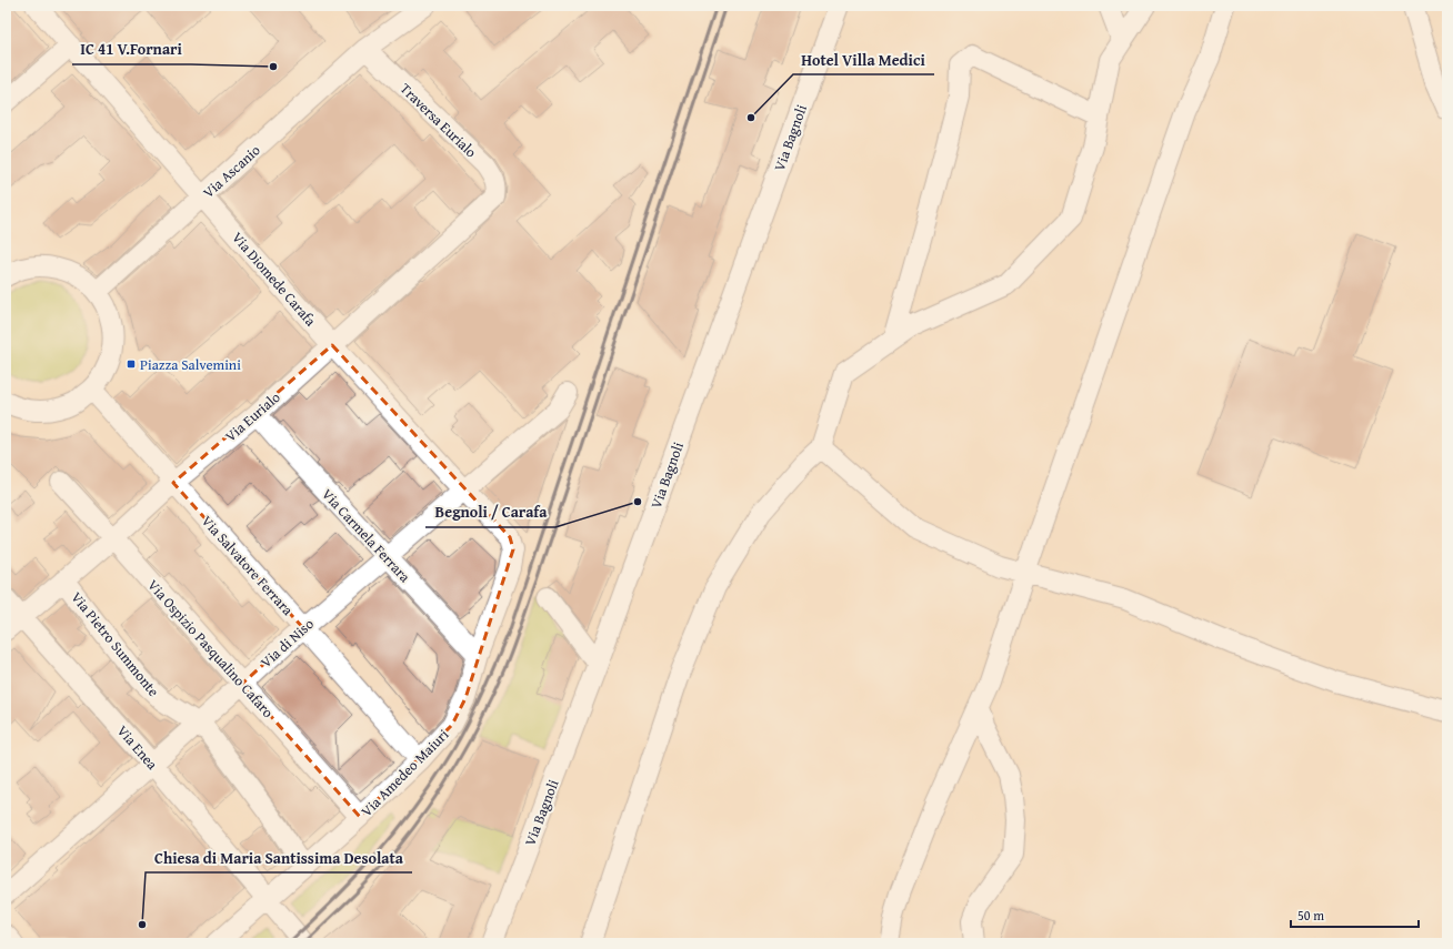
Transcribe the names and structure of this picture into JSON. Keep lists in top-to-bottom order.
{
  "streets": {
    "street": [
      "Traversa Eurialo",
      "Via Bagnoli",
      "Via Ascanio",
      "Via Diomede Carafa",
      "Via Eurialo",
      "Via Carmela Ferrara",
      "Via Salvatore Ferrara",
      "Via di Niso",
      "Via Pietro Summonte",
      "Via Ospizio Pasqualino Cafaro",
      "Via Enea",
      "Via Amedeo Maiuri"
    ]
  },
  "crossings": [
    ["Traversa Eurialo", "Via Ascanio"],
    ["Traversa Eurialo", "Via Eurialo"],
    ["Via Ascanio", "Via Diomede Carafa"],
    ["Via Diomede Carafa", "Via Eurialo"],
    ["Via Diomede Carafa", "Via di Niso"],
    ["Via Diomede Carafa", "Via Amedeo Maiuri"],
    ["Via Eurialo", "Via Carmela Ferrara"],
    ["Via Eurialo", "Via Salvatore Ferrara"],
    ["Via Eurialo", "Via Pietro Summonte"],
    ["Via Eurialo", "Via Ospizio Pasqualino Cafaro"],
    ["Via Eurialo", "Via Enea"],
    ["Via Carmela Ferrara", "Via di Niso"],
    ["Via Carmela Ferrara", "Via Amedeo Maiuri"],
    ["Via Salvatore Ferrara", "Via di Niso"],
    ["Via Salvatore Ferrara", "Via Amedeo Maiuri"],
    ["Via di Niso", "Via Pietro Summonte"],
    ["Via di Niso", "Via Ospizio Pasqualino Cafaro"],
    ["Via di Niso", "Via Enea"],
    ["Via Pietro Summonte", "Via Amedeo Maiuri"],
    ["Via Ospizio Pasqualino Cafaro", "Via Amedeo Maiuri"],
    ["Via Enea", "Via Amedeo Maiuri"]
  ],
  "places": {
    "other": [
      "IC 41 V.Fornari",
      "Hotel Villa Medici",
      "Begnoli / Carafa",
      "Chiesa di Maria Santissima Desolata"
    ],
    "transit": ["Piazza Salvemini"]
  },
  "scale_bar": "50 m"
}
